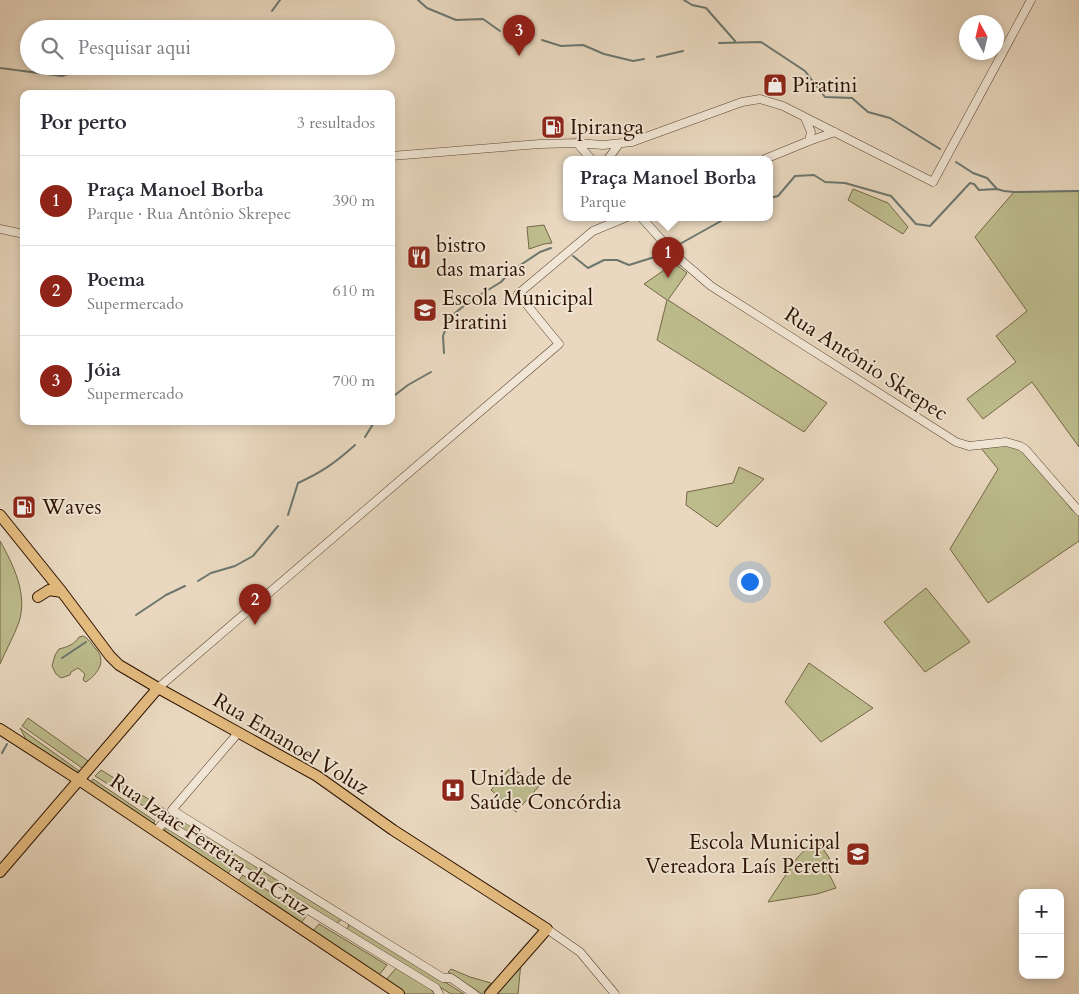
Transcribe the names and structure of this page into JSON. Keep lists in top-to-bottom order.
{
  "streets": {
    "main road": ["Rua Emanoel Voluz", "Rua Izaac Ferreira da Cruz"],
    "street": ["Rua Antônio Skrepec"]
  },
  "places": {
    "shop": ["Piratini"],
    "fuel station": ["Ipiranga", "Waves"],
    "restaurant": ["bistro das marias"],
    "school or university": ["Escola Municipal Piratini", "Escola Municipal Vereadora Laís Peretti"],
    "hospital": ["Unidade de Saúde Concórdia"]
  },
  "north": "top",
  "page": {
    "pins": ["3", "1", "2"],
    "search": "Pesquisar aqui",
    "heading": ["Por perto", "3 resultados"],
    "list": [
      {
        "mark": "1",
        "name": "Praça Manoel Borba",
        "note": "Parque · Rua Antônio Skrepec",
        "value": "390 m"
      },
      {
        "mark": "2",
        "name": "Poema",
        "note": "Supermercado",
        "value": "610 m"
      },
      {
        "mark": "3",
        "name": "Jóia",
        "note": "Supermercado",
        "value": "700 m"
      }
    ],
    "popup": ["Praça Manoel Borba", "Parque"],
    "map_buttons": ["+", "−"]
  }
}
